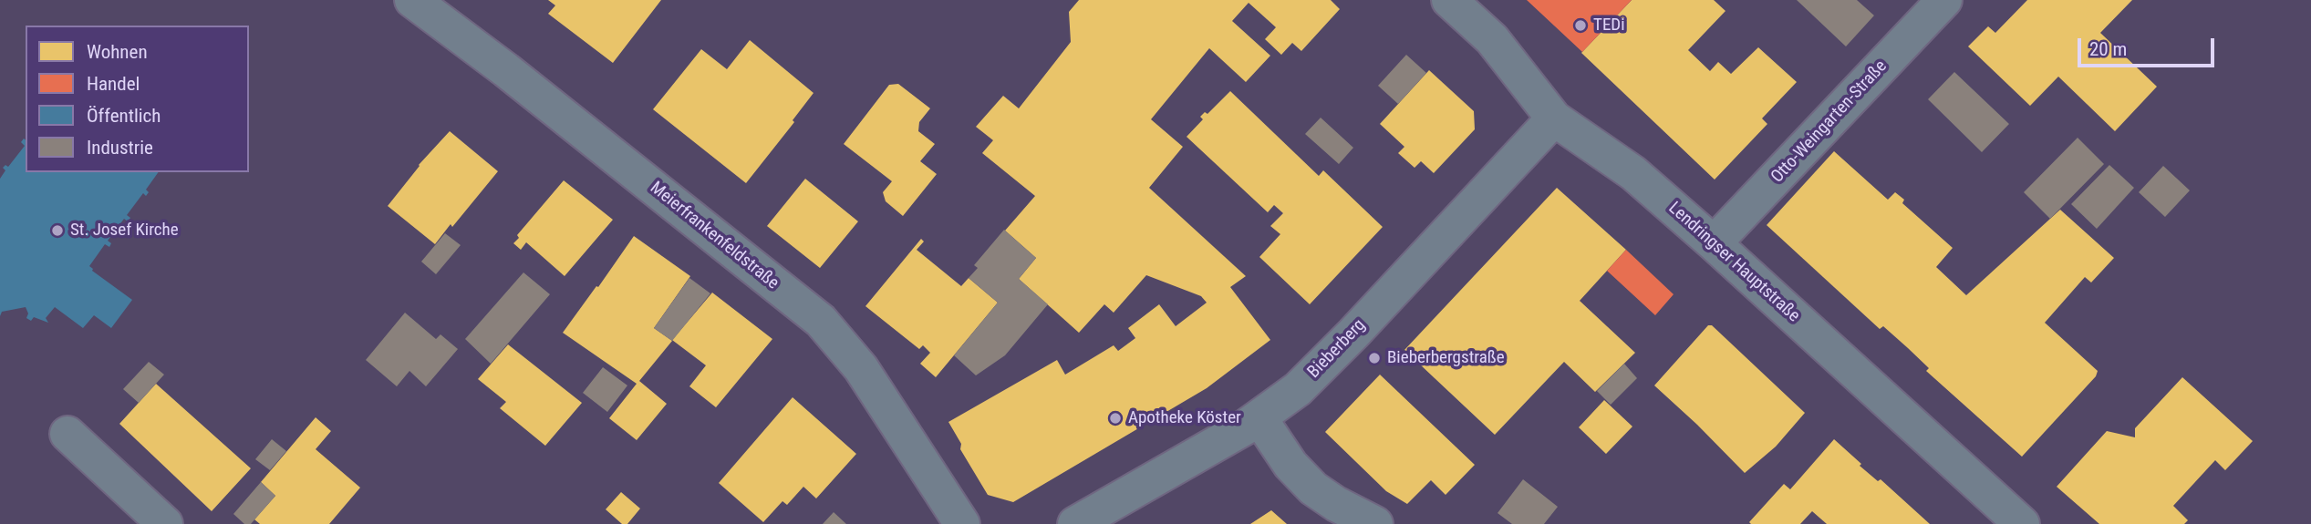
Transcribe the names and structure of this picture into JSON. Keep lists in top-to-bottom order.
{
  "streets": {
    "street": [
      "Otto-Weingarten-Straße",
      "Meierfrankenfeldstraße",
      "Lendringser Hauptstraße",
      "Bieberberg"
    ]
  },
  "crossings": [
    ["Otto-Weingarten-Straße", "Lendringser Hauptstraße"],
    ["Lendringser Hauptstraße", "Bieberberg"]
  ],
  "places": [
    "TEDi",
    "St. Josef Kirche",
    "Bieberbergstraße",
    "Apotheke Köster"
  ],
  "legend": [
    "Wohnen",
    "Handel",
    "Öffentlich",
    "Industrie"
  ],
  "scale_bar": "20 m"
}
